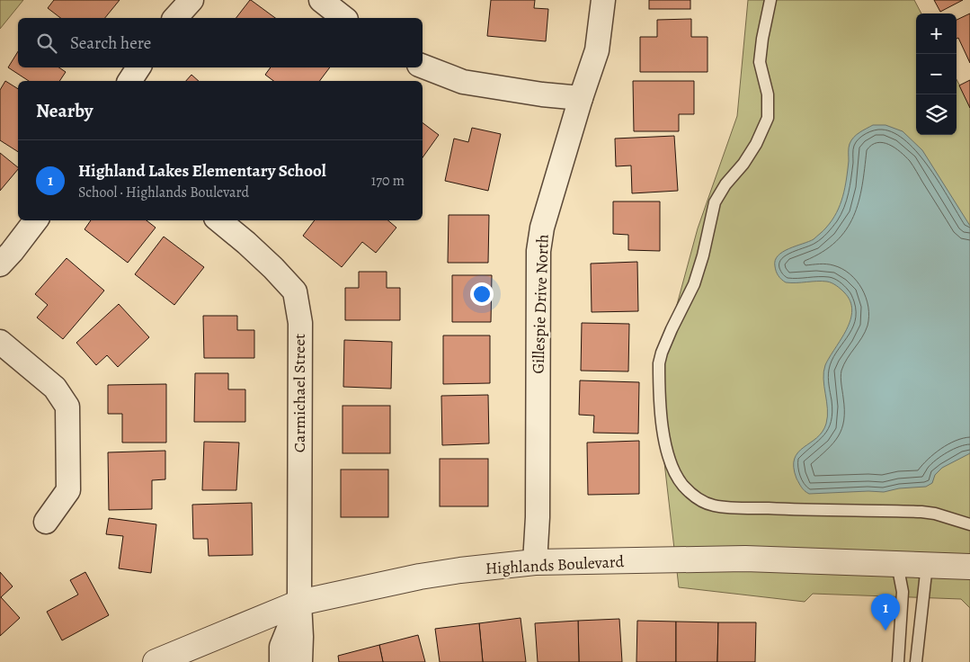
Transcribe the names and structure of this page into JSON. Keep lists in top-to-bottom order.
{
  "streets": {
    "street": ["Gillespie Drive North", "Carmichael Street", "Highlands Boulevard"]
  },
  "crossings": [
    ["Gillespie Drive North", "Highlands Boulevard"],
    ["Carmichael Street", "Highlands Boulevard"]
  ],
  "page": {
    "map_buttons": ["+", "−"],
    "search": "Search here",
    "heading": "Nearby",
    "list": [
      {
        "mark": "1",
        "name": "Highland Lakes Elementary School",
        "note": "School · Highlands Boulevard",
        "value": "170 m"
      }
    ],
    "pins": "1"
  }
}
